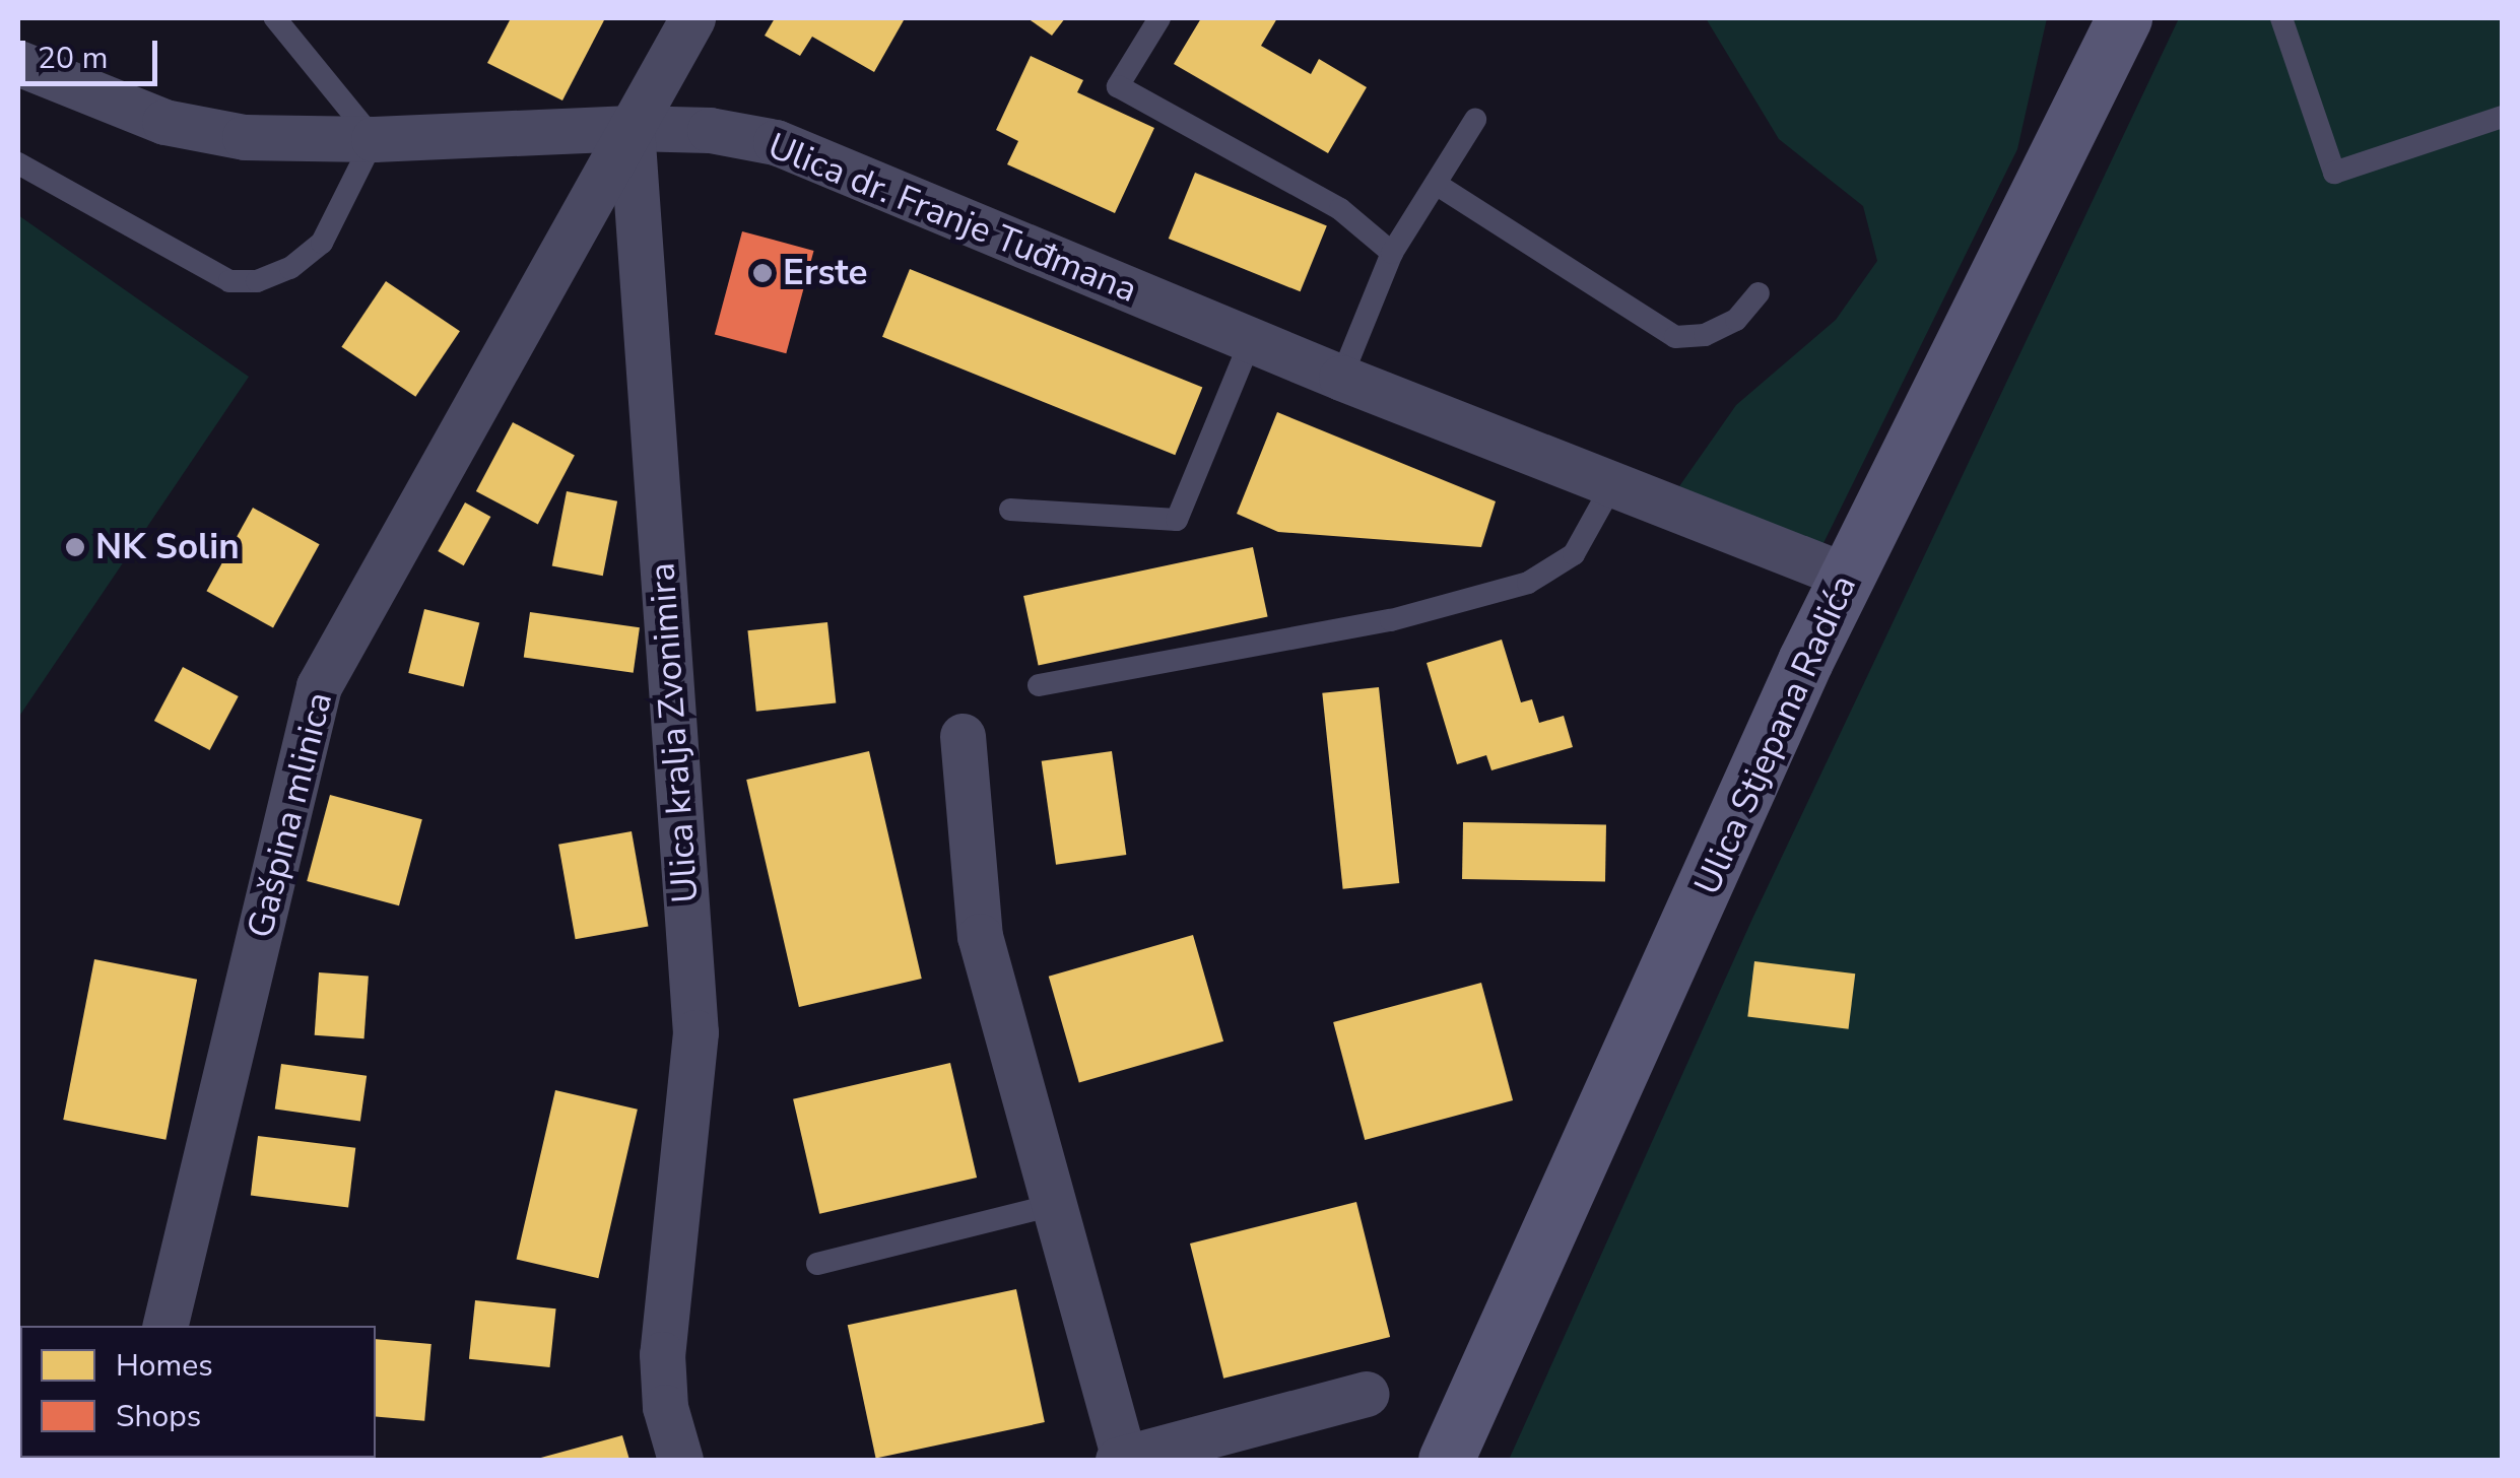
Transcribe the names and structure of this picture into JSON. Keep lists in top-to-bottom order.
{
  "streets": {
    "main road": ["Ulica Stjepana Radića"],
    "street": ["Ulica dr. Franje Tuđmana", "Ulica kralja Zvonimira", "Gašpina mlinica"]
  },
  "crossings": [
    ["Ulica dr. Franje Tuđmana", "Ulica kralja Zvonimira"],
    ["Ulica dr. Franje Tuđmana", "Ulica Stjepana Radića"],
    ["Ulica dr. Franje Tuđmana", "Gašpina mlinica"],
    ["Ulica kralja Zvonimira", "Gašpina mlinica"]
  ],
  "places": ["Erste", "NK Solin"],
  "legend": ["Homes", "Shops"],
  "scale_bar": "20 m"
}
